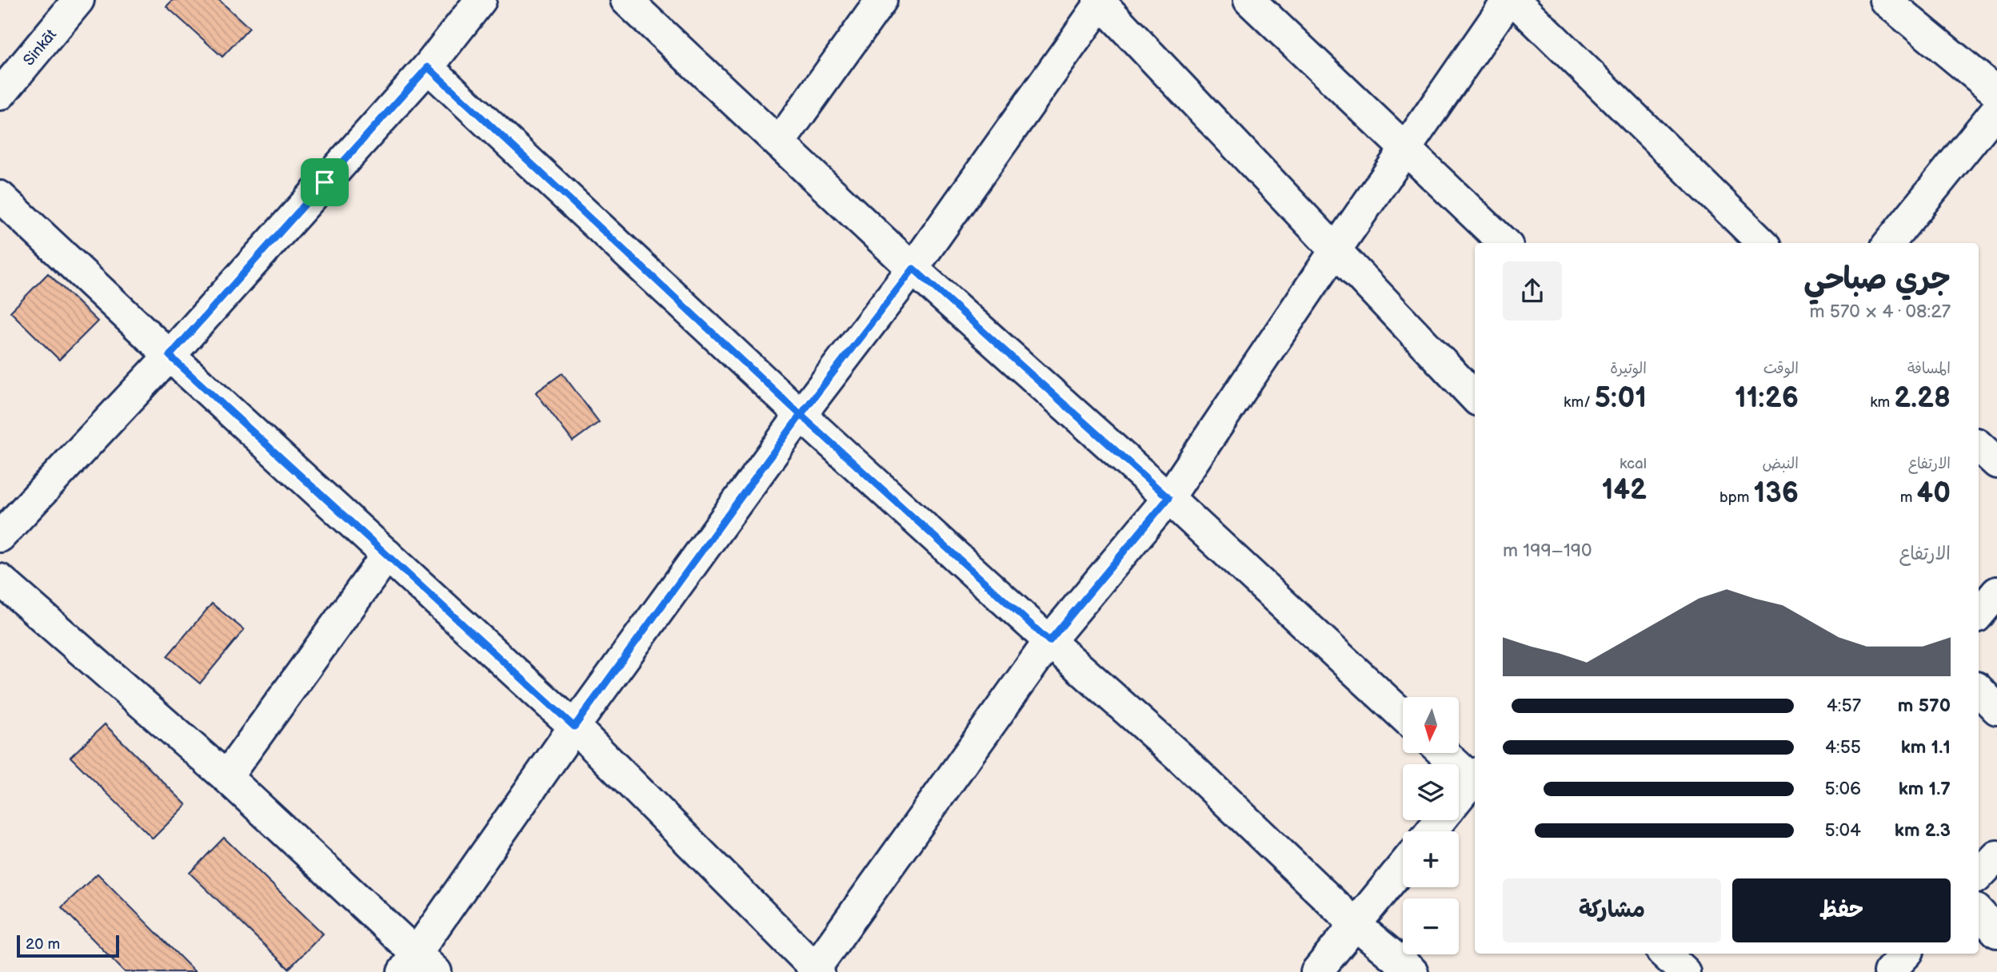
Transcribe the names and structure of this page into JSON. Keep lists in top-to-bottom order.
{
  "streets": {
    "street": ["Sinkāt"]
  },
  "scale_bar": "20 m",
  "north": "bottom",
  "page": {
    "heading": ["جري صباحي", "08:27 · 4 × 570 m"],
    "stats": [
      ["المسافة", "2.28 km"],
      ["الوقت", "11:26"],
      ["الوتيرة", "5:01 /km"],
      ["الارتفاع", "40 m"],
      ["النبض", "136 bpm"],
      ["kcal", "142"]
    ],
    "chart": ["الارتفاع", "190–199 m"],
    "list": [
      {
        "name": "570 m",
        "note": "4:57"
      },
      {
        "name": "1.1 km",
        "note": "4:55"
      },
      {
        "name": "1.7 km",
        "note": "5:06"
      },
      {
        "name": "2.3 km",
        "note": "5:04"
      }
    ],
    "map_buttons": ["+", "−"],
    "buttons": ["حفظ", "مشاركة"],
    "scale": "20 m"
  }
}
